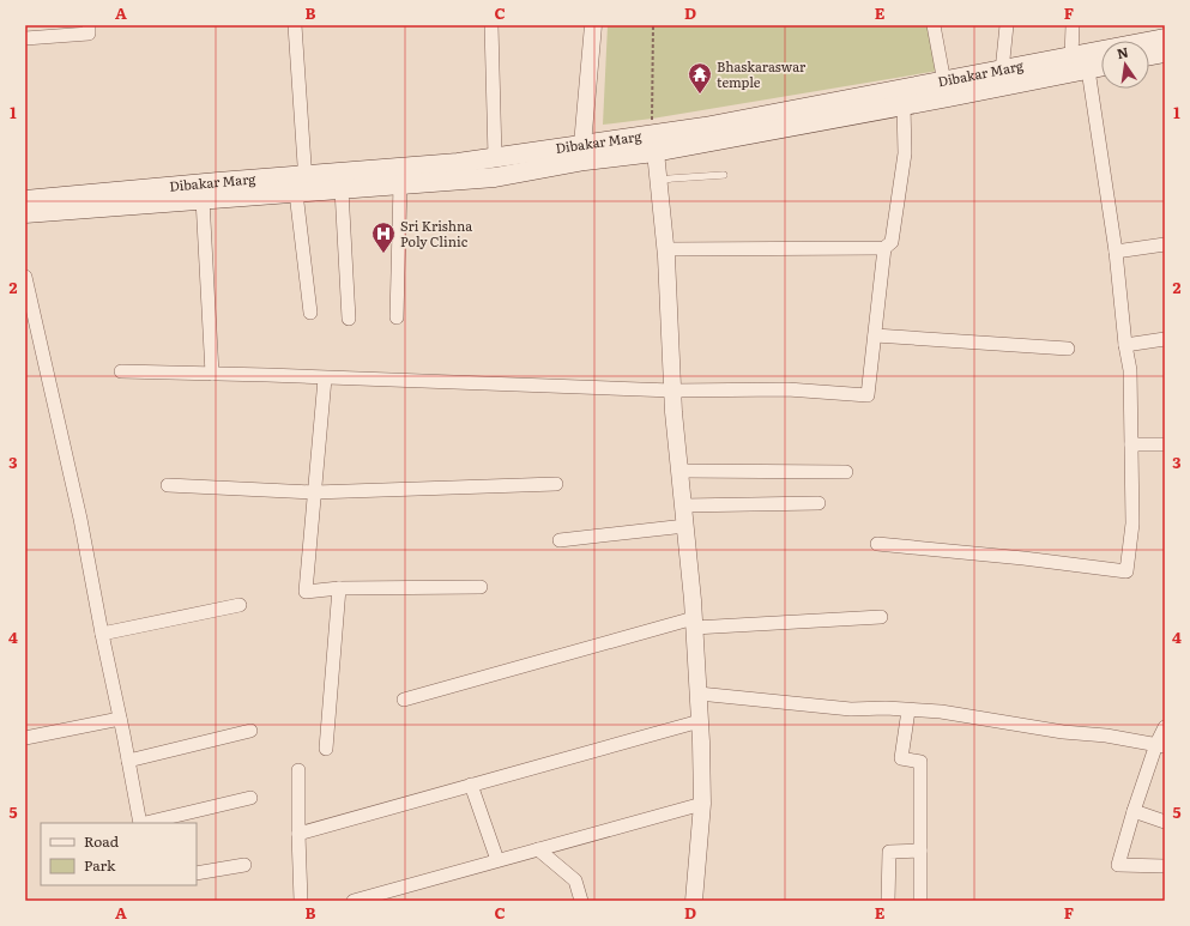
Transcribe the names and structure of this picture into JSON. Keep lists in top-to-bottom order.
{
  "streets": {
    "main road": ["Dibakar Marg"]
  },
  "places": {
    "temple": ["Bhaskaraswar temple"],
    "hospital": ["Sri Krishna Poly Clinic"]
  },
  "legend": ["Road", "Park"],
  "north": "top",
  "grid": {
    "columns": [
      "A",
      "B",
      "C",
      "D",
      "E",
      "F"
    ],
    "rows": [
      "1",
      "2",
      "3",
      "4",
      "5"
    ]
  }
}
